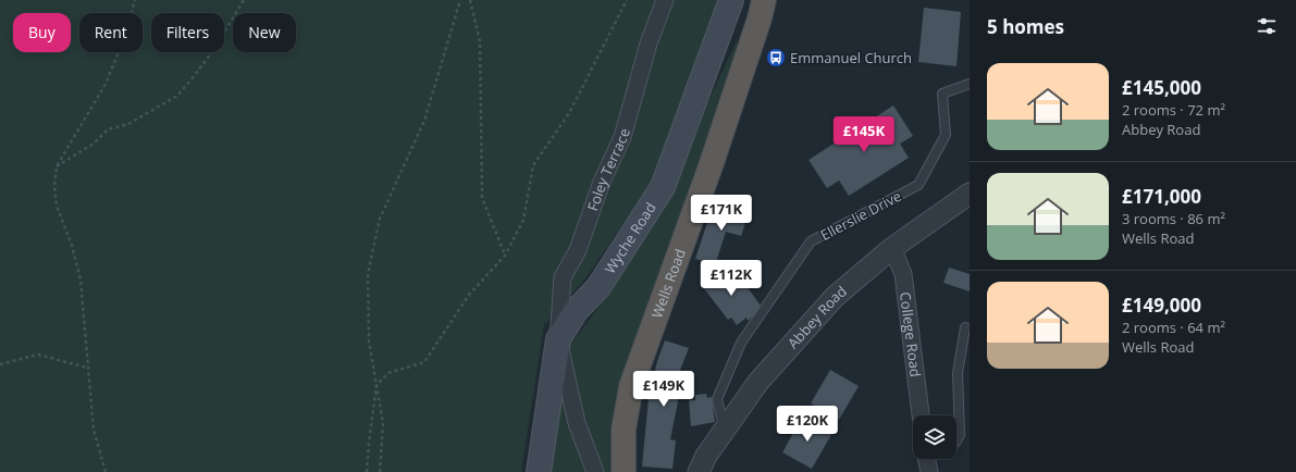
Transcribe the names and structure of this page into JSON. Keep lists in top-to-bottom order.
{
  "streets": {
    "highway": ["Wells Road"],
    "main road": ["Wyche Road"],
    "street": ["Foley Terrace", "Abbey Road", "College Road"],
    "lane": ["Ellerslie Drive"]
  },
  "crossings": [
    ["Foley Terrace", "Wyche Road"],
    ["Ellerslie Drive", "Abbey Road"],
    ["Abbey Road", "College Road"]
  ],
  "places": {
    "bus stop": ["Emmanuel Church"]
  },
  "page": {
    "heading": "5 homes",
    "chip": [
      "Buy",
      "Rent",
      "Filters",
      "New"
    ],
    "list": [
      {
        "name": "£145,000",
        "note": "2 rooms · 72 m² · Abbey Road"
      },
      {
        "name": "£171,000",
        "note": "3 rooms · 86 m² · Wells Road"
      },
      {
        "name": "£149,000",
        "note": "2 rooms · 64 m² · Wells Road"
      }
    ],
    "price": [
      "£145K",
      "£171K",
      "£112K",
      "£149K",
      "£120K"
    ]
  }
}
